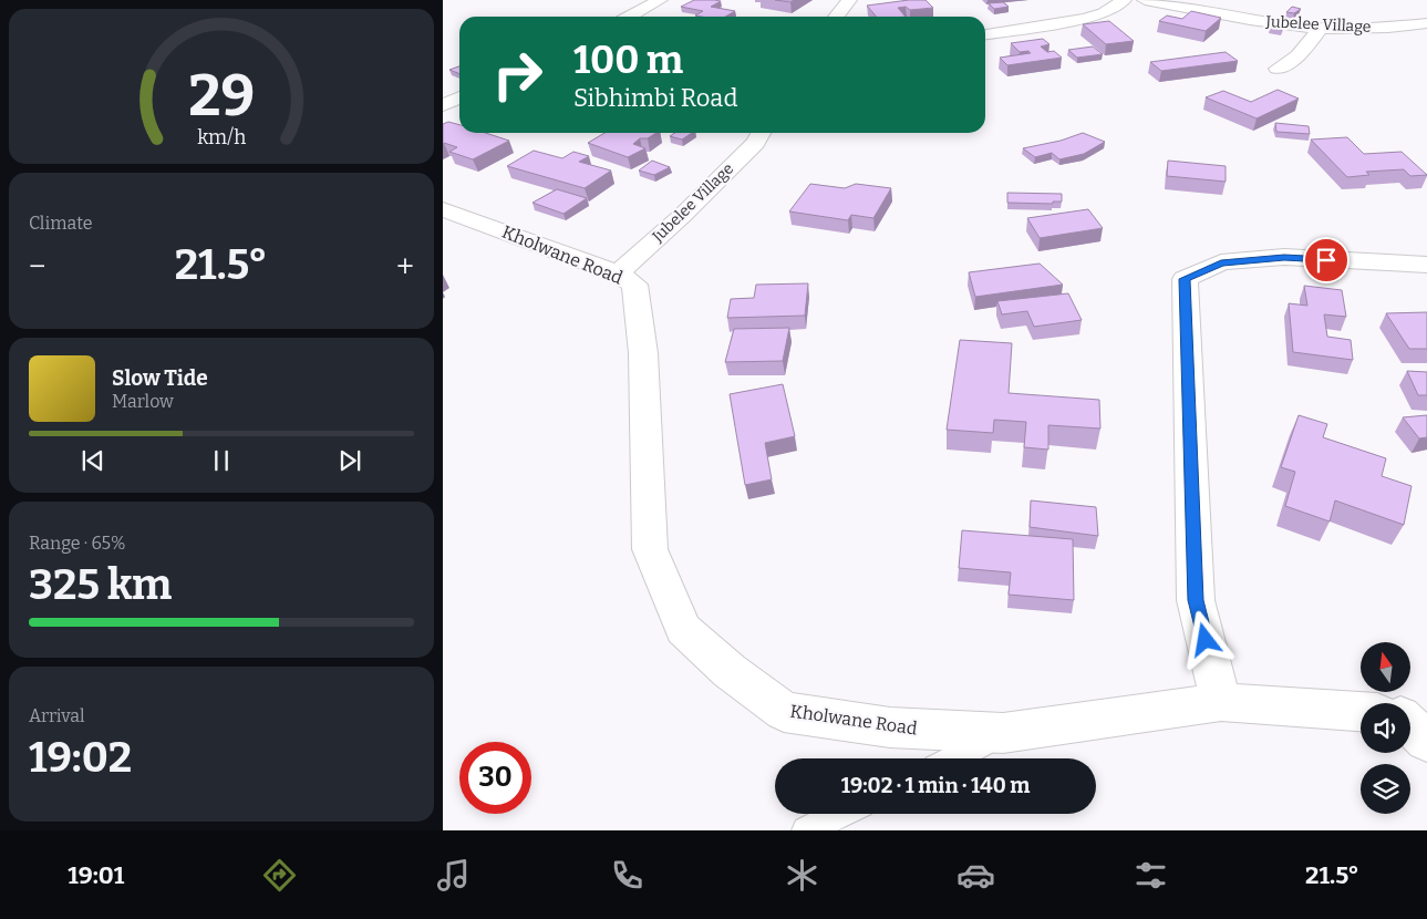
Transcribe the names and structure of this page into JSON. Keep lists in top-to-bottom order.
{
  "streets": {
    "street": ["Jubelee Village", "Kholwane Road"]
  },
  "crossings": [
    ["Jubelee Village", "Kholwane Road"]
  ],
  "north": "top",
  "page": {
    "turn": ["100 m", "Sibhimbi Road"],
    "tile": [
      "Climate",
      ["Range · 65%", "325 km"],
      ["Arrival", "19:02"]
    ],
    "heat": ["−", "21.5°", "+"],
    "song": ["Slow Tide", "Marlow"],
    "limit": "30",
    "trip": "19:02 · 1 min · 140 m",
    "tabs": ["19:01", "21.5°"],
    "gauge": ["29", "km/h"]
  }
}
